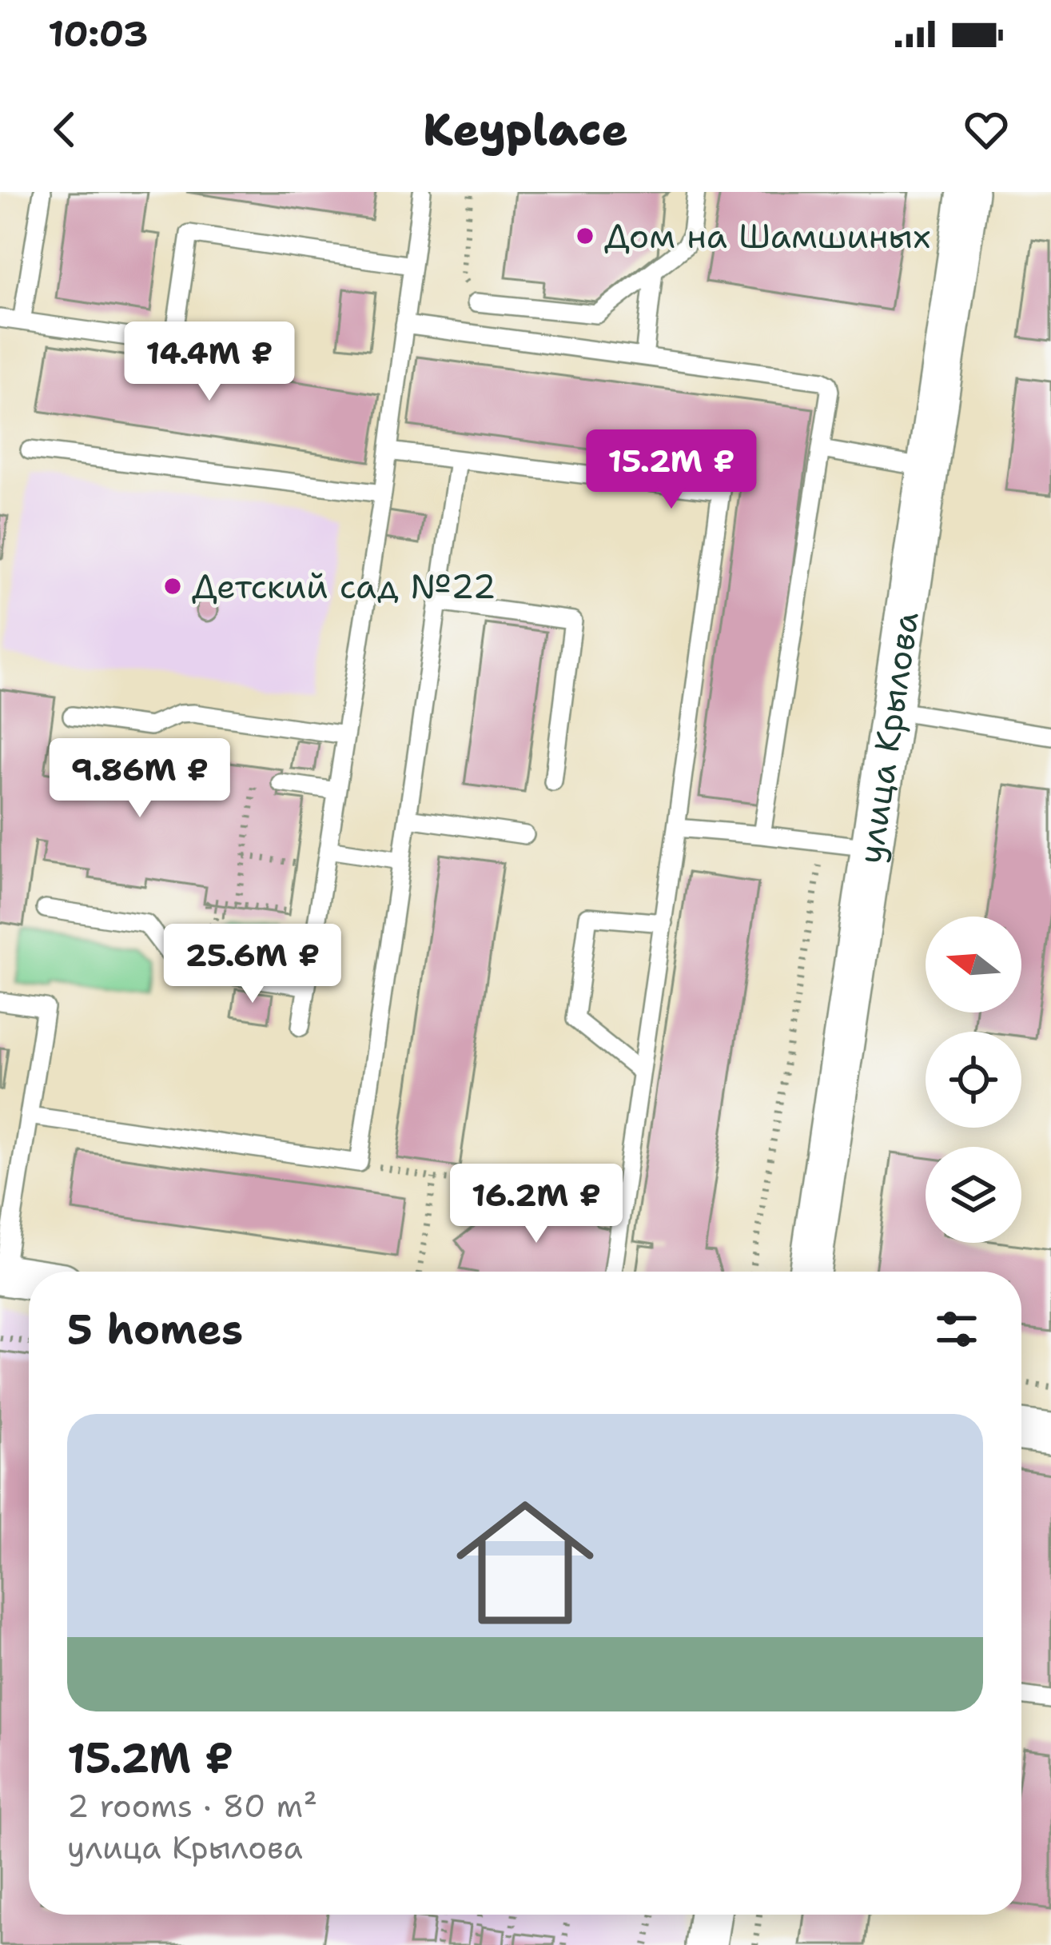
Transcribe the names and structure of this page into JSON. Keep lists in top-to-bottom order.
{
  "streets": {
    "street": ["улица Крылова"]
  },
  "places": ["Дом на Шамшиных", "Детский сад №22"],
  "north": "left",
  "page": {
    "status": "10:03",
    "header": "Keyplace",
    "price": [
      "14.4M ₽",
      "15.2M ₽",
      "9.86M ₽",
      "25.6M ₽",
      "16.2M ₽"
    ],
    "heading": "5 homes",
    "list": [
      {
        "name": "15.2M ₽",
        "note": "2 rooms · 80 m² · улица Крылова"
      }
    ]
  }
}
